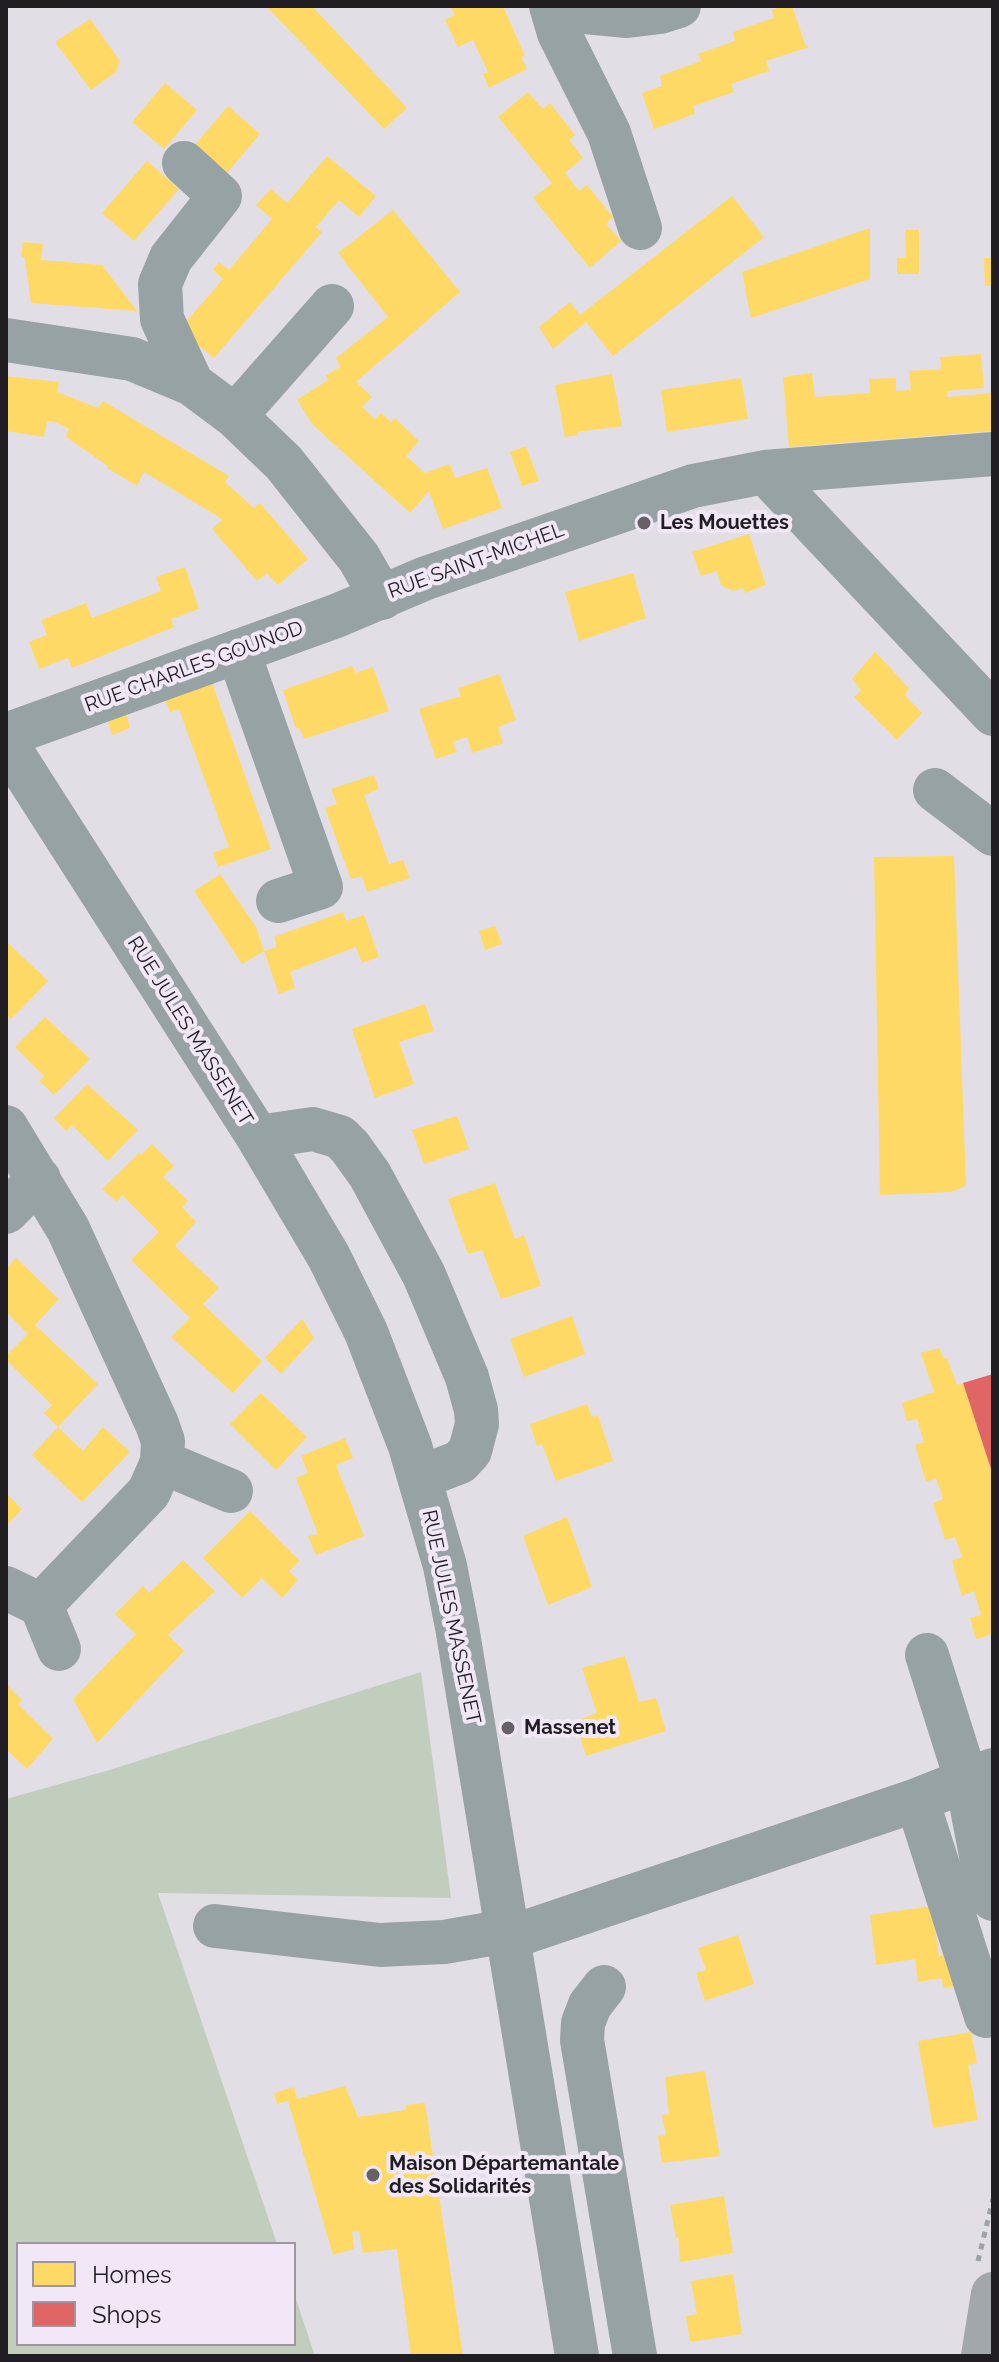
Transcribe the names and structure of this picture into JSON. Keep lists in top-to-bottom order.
{
  "streets": {
    "street": ["RUE SAINT-MICHEL", "RUE CHARLES GOUNOD", "RUE JULES MASSENET"]
  },
  "crossings": [
    ["RUE SAINT-MICHEL", "RUE CHARLES GOUNOD"]
  ],
  "places": ["Les Mouettes", "Massenet", "Maison Départemantale des Solidarités"],
  "legend": ["Homes", "Shops"]
}
